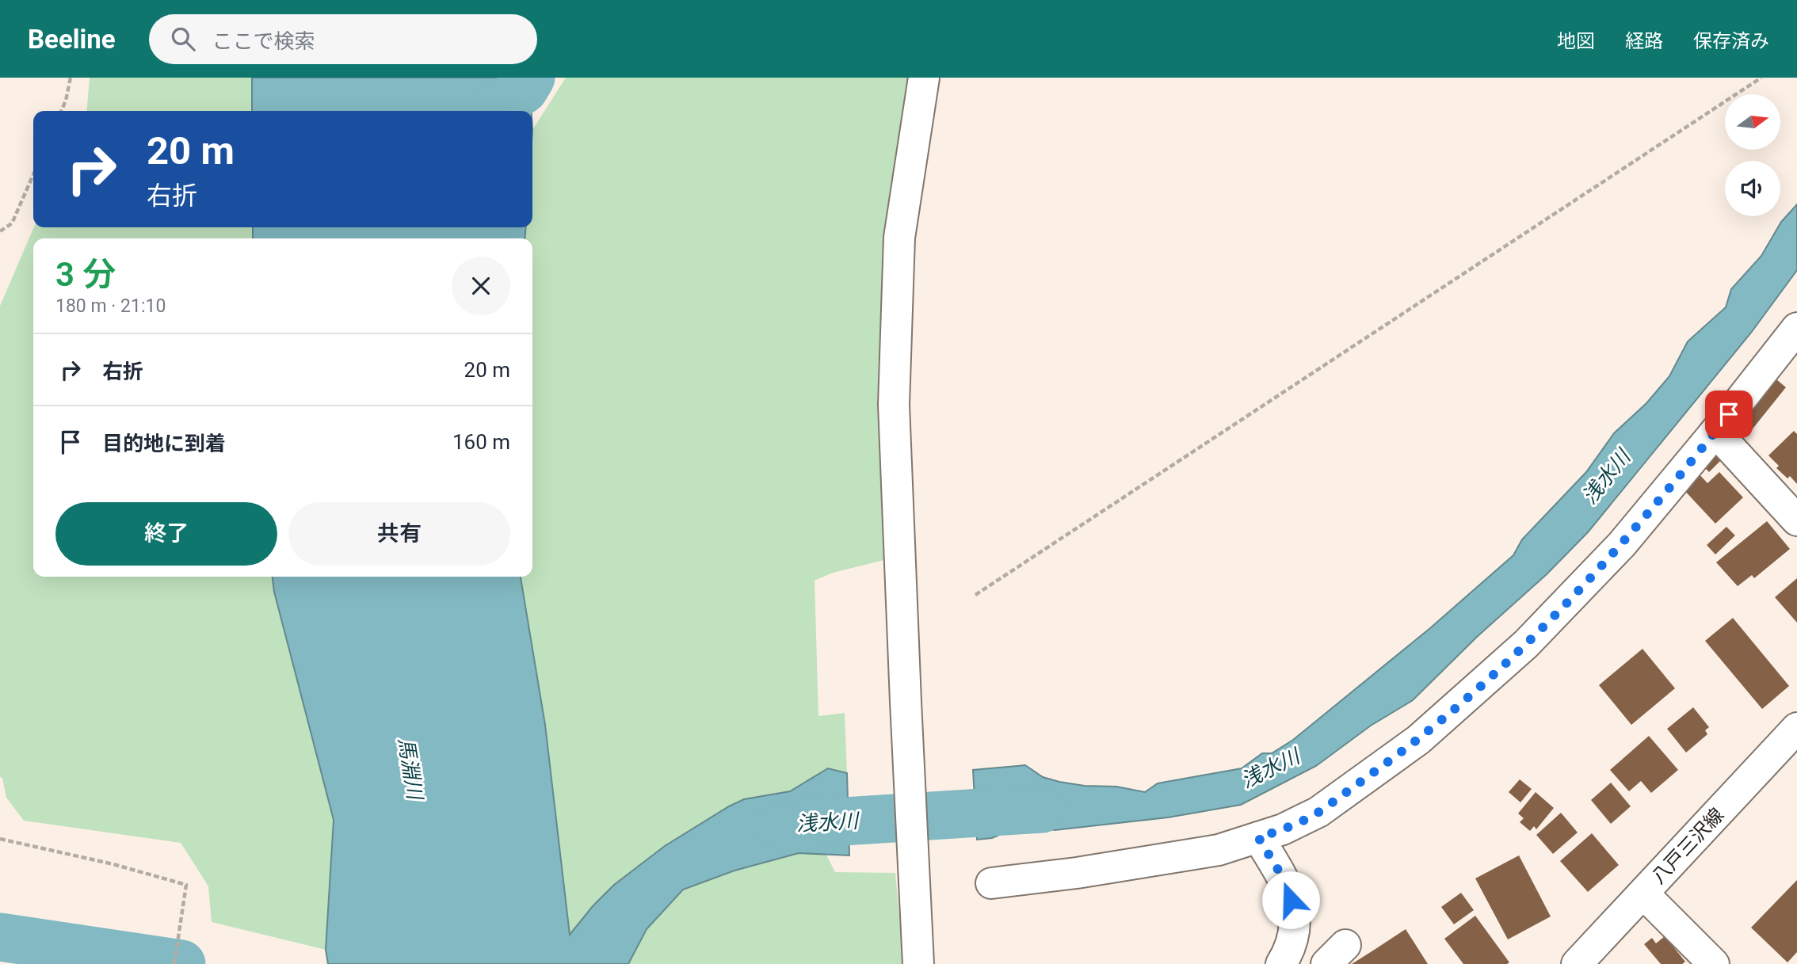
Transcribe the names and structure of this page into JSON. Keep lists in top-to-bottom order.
{
  "streets": {
    "street": ["八戸三沢線"]
  },
  "water": ["浅水川", "馬淵川"],
  "north": "right",
  "page": {
    "header": "Beeline",
    "search": "ここで検索",
    "nav": ["地図", "経路", "保存済み"],
    "turn": ["20 m", "右折"],
    "heading": ["3 分", "180 m · 21:10"],
    "list": [
      {
        "name": "右折",
        "value": "20 m"
      },
      {
        "name": "目的地に到着",
        "value": "160 m"
      }
    ],
    "buttons": ["終了", "共有"]
  }
}
